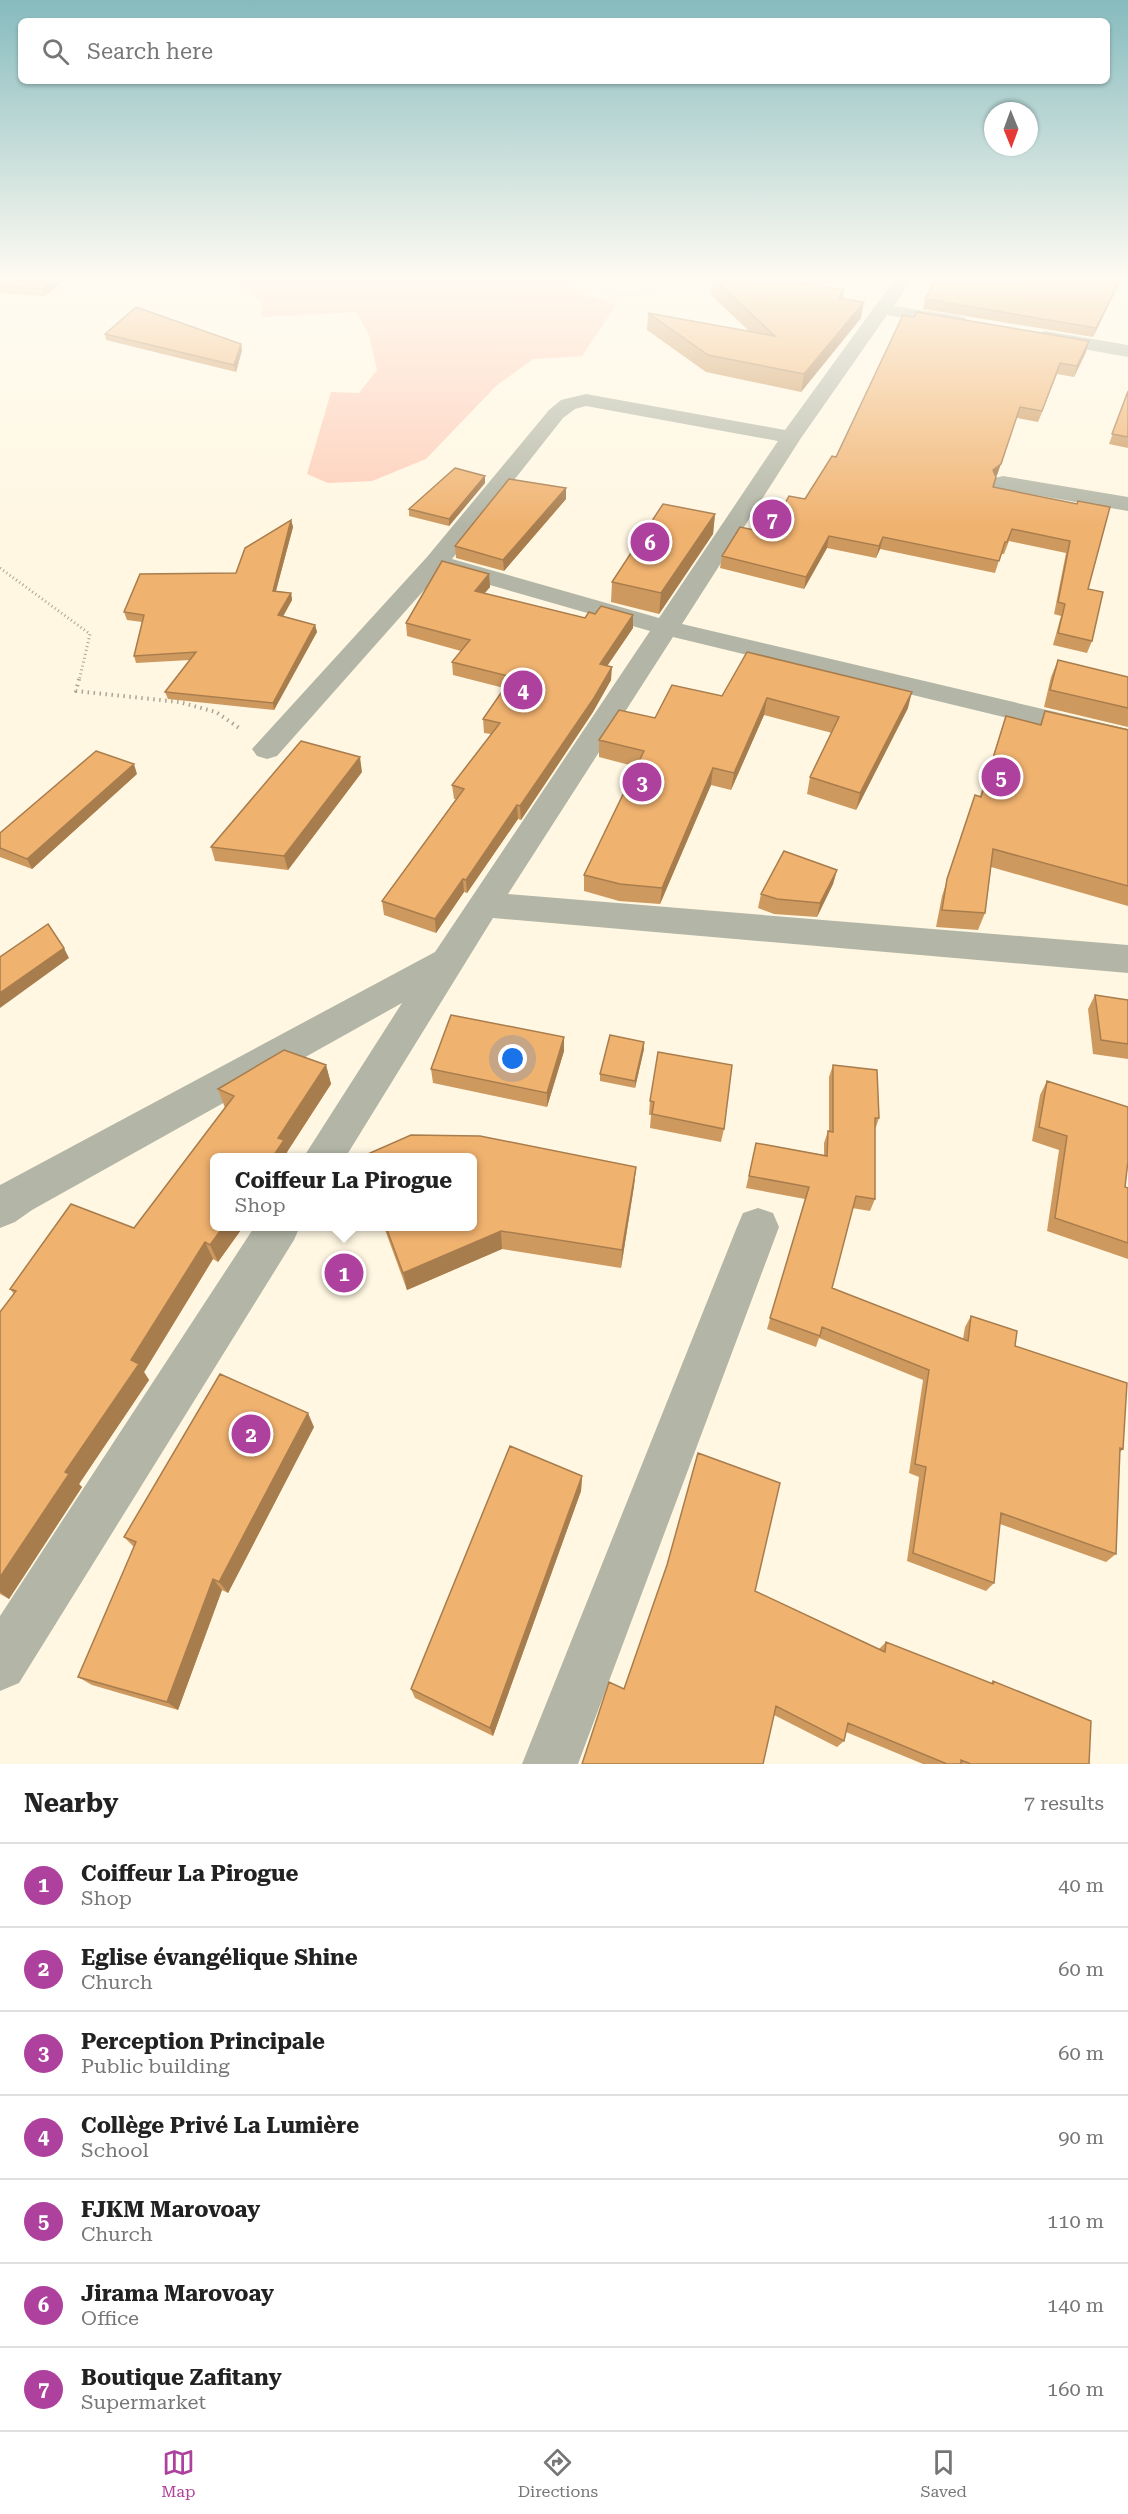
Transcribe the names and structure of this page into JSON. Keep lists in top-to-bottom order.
{
  "north": "bottom",
  "page": {
    "search": "Search here",
    "pins": [
      "7",
      "6",
      "4",
      "5",
      "3",
      "1",
      "2"
    ],
    "popup": ["Coiffeur La Pirogue", "Shop"],
    "heading": ["Nearby", "7 results"],
    "list": [
      {
        "mark": "1",
        "name": "Coiffeur La Pirogue",
        "note": "Shop",
        "value": "40 m"
      },
      {
        "mark": "2",
        "name": "Eglise évangélique Shine",
        "note": "Church",
        "value": "60 m"
      },
      {
        "mark": "3",
        "name": "Perception Principale",
        "note": "Public building",
        "value": "60 m"
      },
      {
        "mark": "4",
        "name": "Collège Privé La Lumière",
        "note": "School",
        "value": "90 m"
      },
      {
        "mark": "5",
        "name": "FJKM Marovoay",
        "note": "Church",
        "value": "110 m"
      },
      {
        "mark": "6",
        "name": "Jirama Marovoay",
        "note": "Office",
        "value": "140 m"
      },
      {
        "mark": "7",
        "name": "Boutique Zafitany",
        "note": "Supermarket",
        "value": "160 m"
      }
    ],
    "nav": ["Map", "Directions", "Saved"]
  }
}
